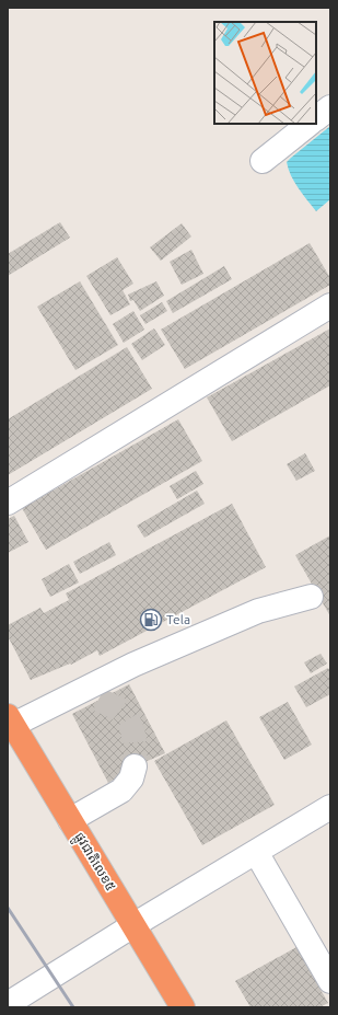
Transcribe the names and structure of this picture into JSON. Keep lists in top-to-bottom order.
{
  "streets": {
    "highway": ["ផ្លូវជាតិលេខ៥"]
  },
  "places": {
    "fuel station": ["Tela"]
  }
}
